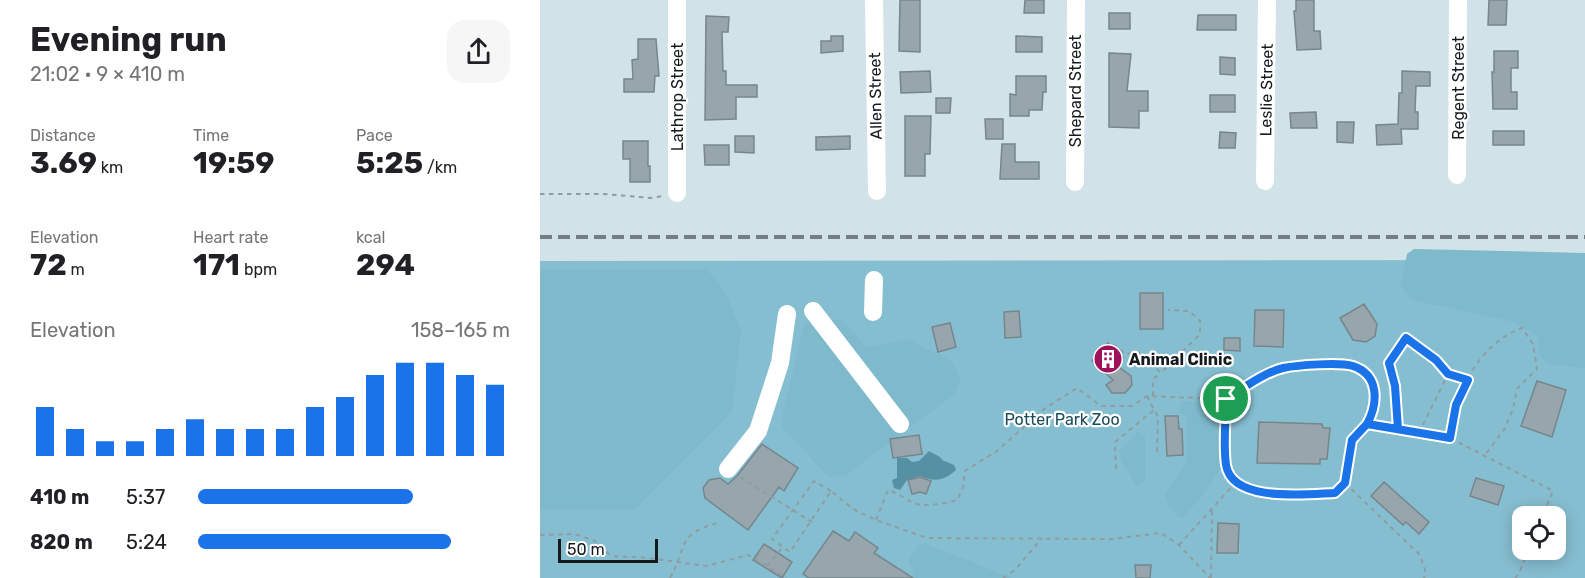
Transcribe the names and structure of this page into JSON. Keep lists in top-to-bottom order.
{
  "streets": {
    "street": [
      "Regent Street",
      "Leslie Street",
      "Shepard Street",
      "Allen Street",
      "Lathrop Street"
    ]
  },
  "parks": ["Potter Park Zoo"],
  "places": {
    "building": ["Animal Clinic"]
  },
  "scale_bar": "50 m",
  "page": {
    "heading": ["Evening run", "21:02 · 9 × 410 m"],
    "stats": [
      ["Distance", "3.69 km"],
      ["Time", "19:59"],
      ["Pace", "5:25 /km"],
      ["Elevation", "72 m"],
      ["Heart rate", "171 bpm"],
      ["kcal", "294"]
    ],
    "chart": ["Elevation", "158–165 m"],
    "list": [
      {
        "name": "410 m",
        "note": "5:37"
      },
      {
        "name": "820 m",
        "note": "5:24"
      }
    ],
    "scale": "50 m"
  }
}
